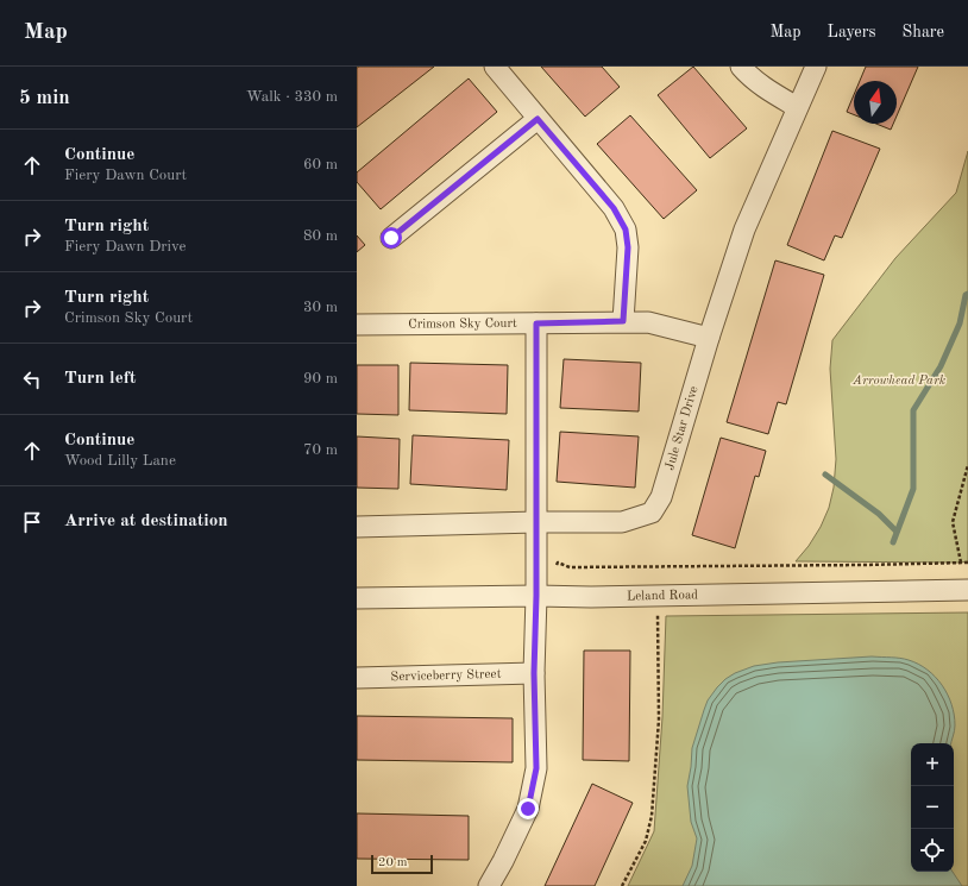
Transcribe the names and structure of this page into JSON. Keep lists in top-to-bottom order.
{
  "streets": {
    "street": [
      "Crimson Sky Court",
      "Jule Star Drive",
      "Leland Road",
      "Serviceberry Street"
    ]
  },
  "crossings": [
    ["Crimson Sky Court", "Jule Star Drive"]
  ],
  "parks": ["Arrowhead Park"],
  "scale_bar": "20 m",
  "north": "top",
  "page": {
    "header": "Map",
    "nav": ["Map", "Layers", "Share"],
    "heading": ["5 min", "Walk · 330 m"],
    "list": [
      ["Continue", "Fiery Dawn Court", "60 m"],
      ["Turn right", "Fiery Dawn Drive", "80 m"],
      ["Turn right", "Crimson Sky Court", "30 m"],
      ["Turn left", "90 m"],
      ["Continue", "Wood Lilly Lane", "70 m"],
      "Arrive at destination"
    ],
    "map_buttons": ["+", "−"],
    "scale": "20 m"
  }
}
